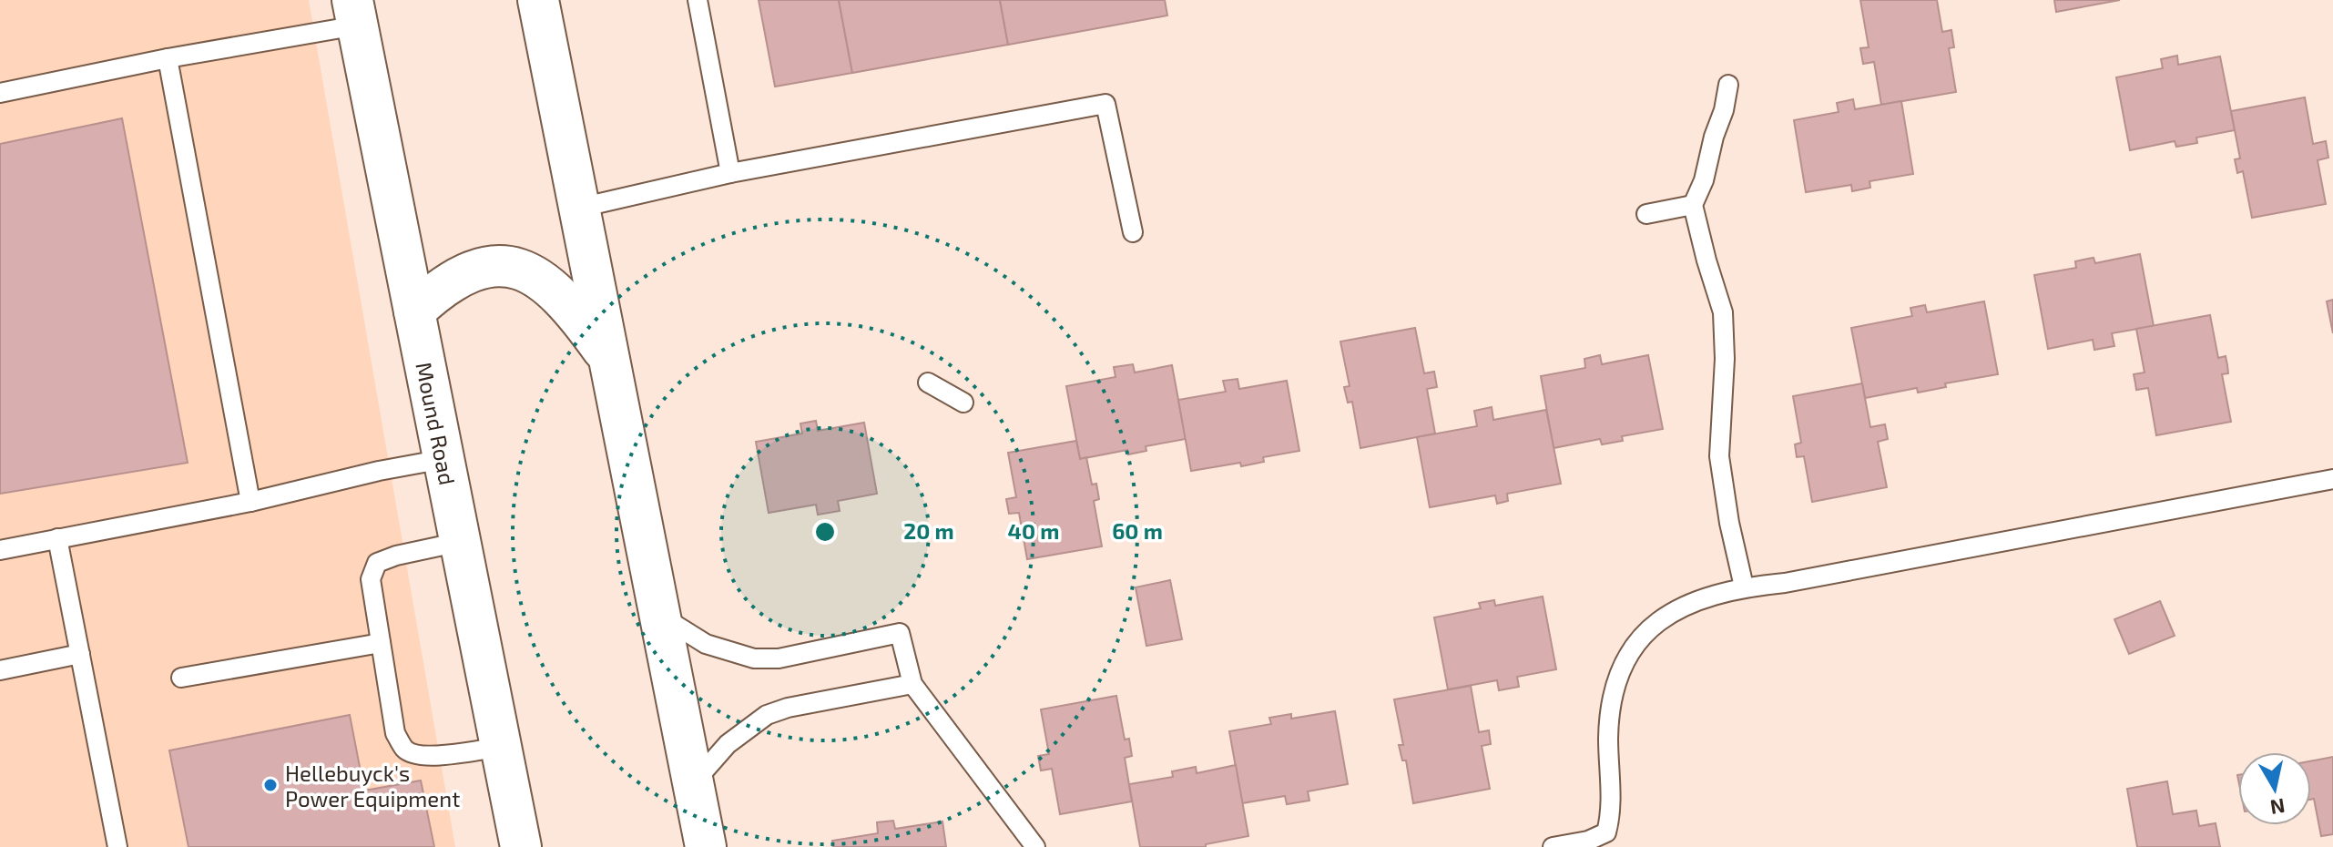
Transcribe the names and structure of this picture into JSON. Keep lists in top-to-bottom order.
{
  "streets": {
    "main road": ["Mound Road"]
  },
  "places": ["Hellebuyck's Power Equipment"],
  "north": "bottom",
  "rings": ["20 m", "40 m", "60 m"]
}
